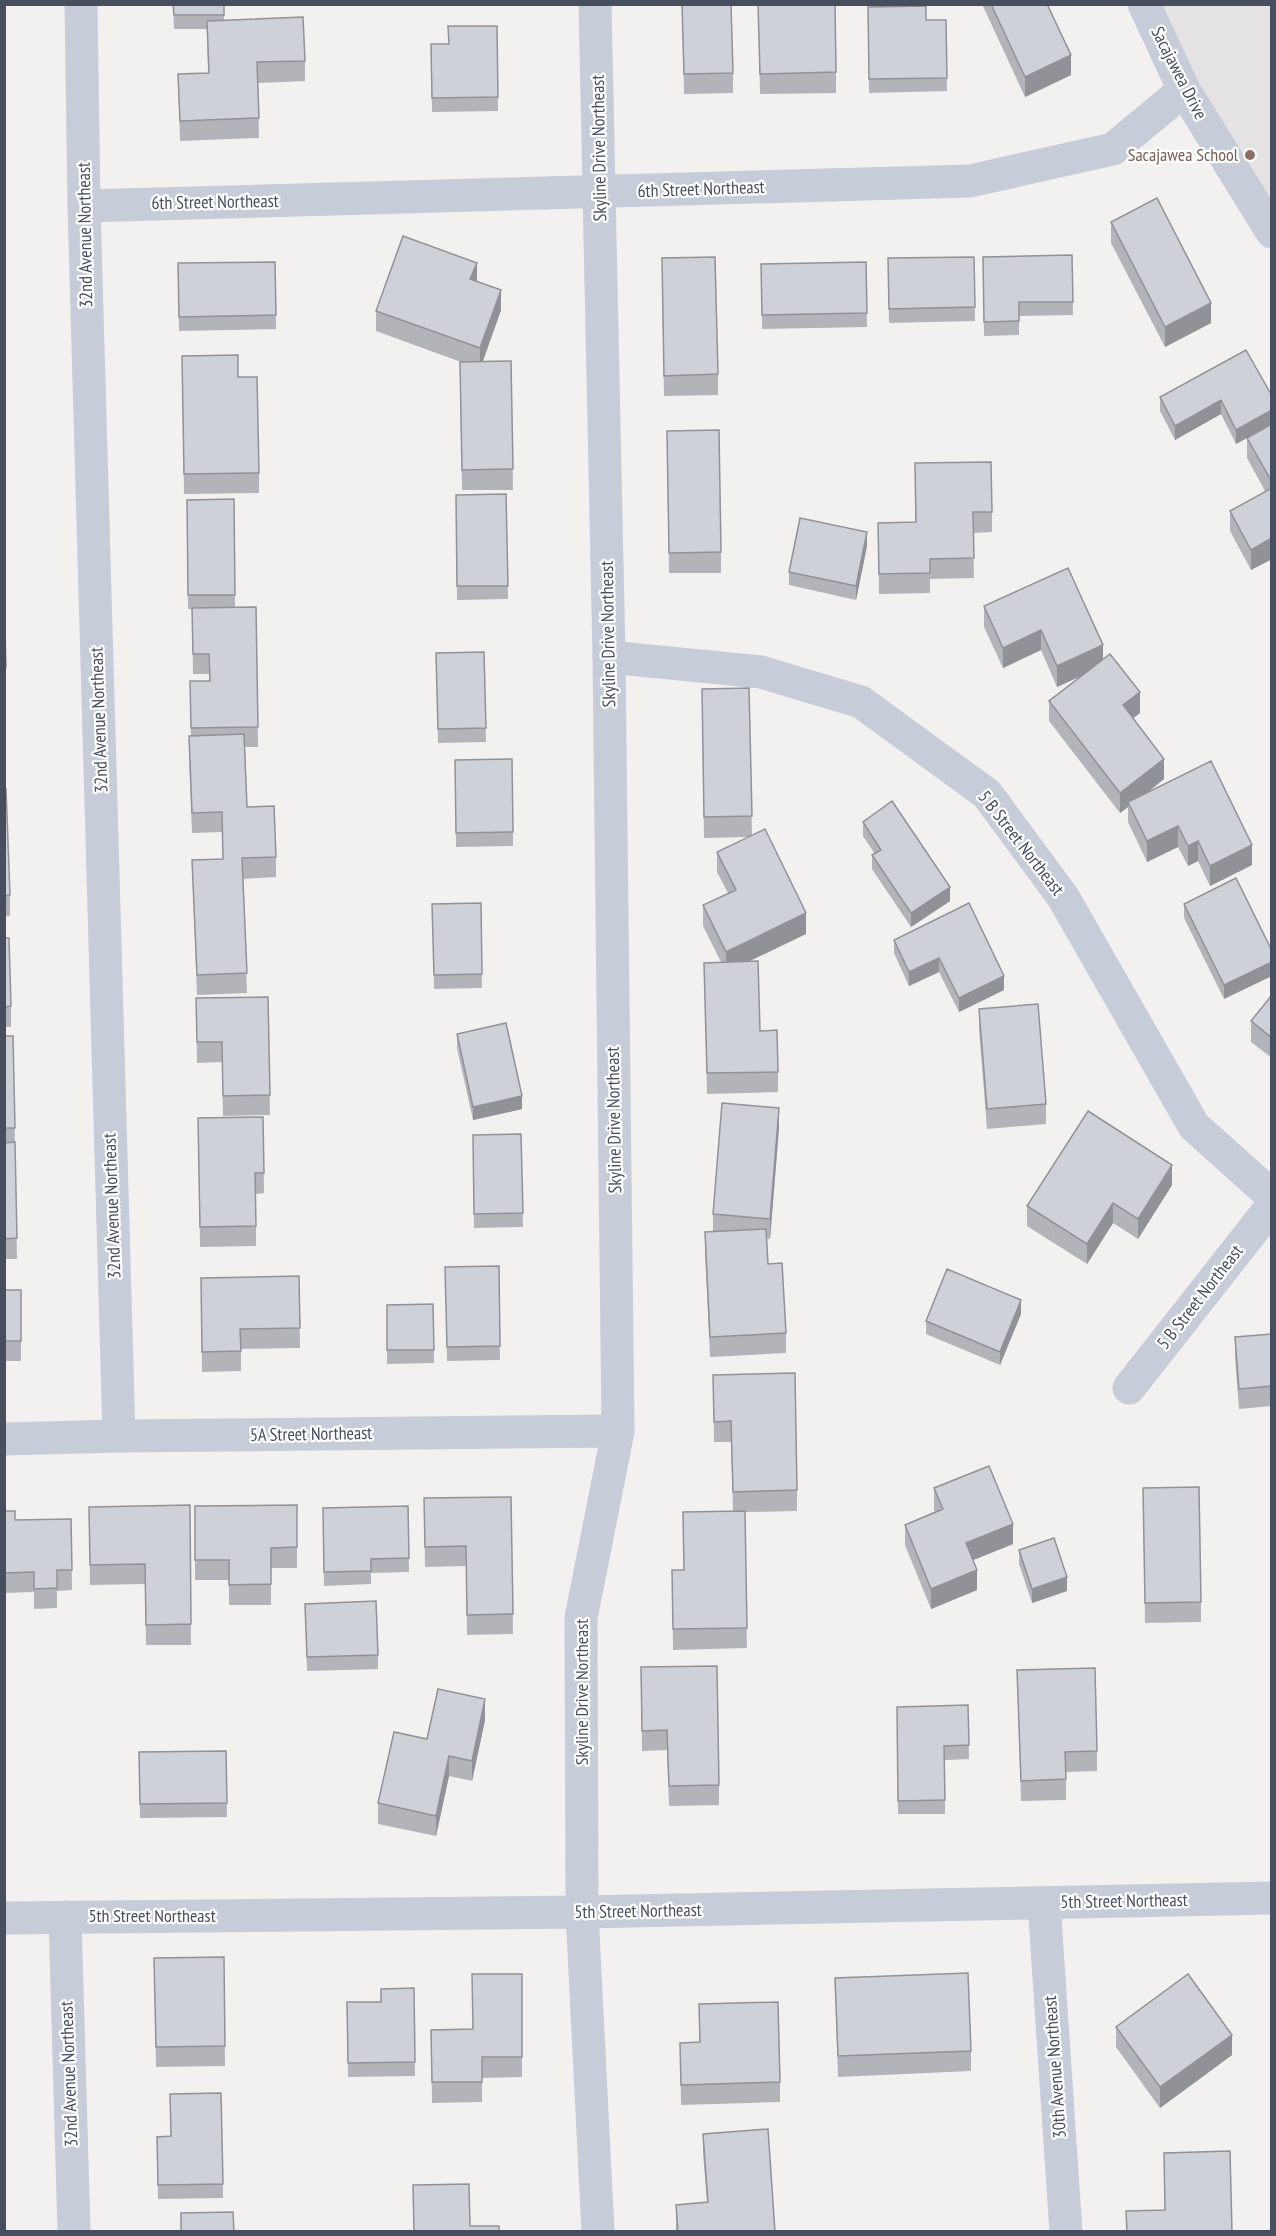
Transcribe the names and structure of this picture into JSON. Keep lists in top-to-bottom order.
{
  "streets": {
    "street": [
      "Sacajawea Drive",
      "Skyline Drive Northeast",
      "6th Street Northeast",
      "32nd Avenue Northeast",
      "5 B Street Northeast",
      "5A Street Northeast",
      "5th Street Northeast",
      "30th Avenue Northeast"
    ]
  },
  "crossings": [
    ["Sacajawea Drive", "6th Street Northeast"],
    ["Skyline Drive Northeast", "6th Street Northeast"],
    ["Skyline Drive Northeast", "5 B Street Northeast"],
    ["Skyline Drive Northeast", "5A Street Northeast"],
    ["Skyline Drive Northeast", "5th Street Northeast"],
    ["6th Street Northeast", "32nd Avenue Northeast"],
    ["32nd Avenue Northeast", "5A Street Northeast"],
    ["32nd Avenue Northeast", "5th Street Northeast"],
    ["5th Street Northeast", "30th Avenue Northeast"]
  ],
  "places": ["Sacajawea School"]
}
